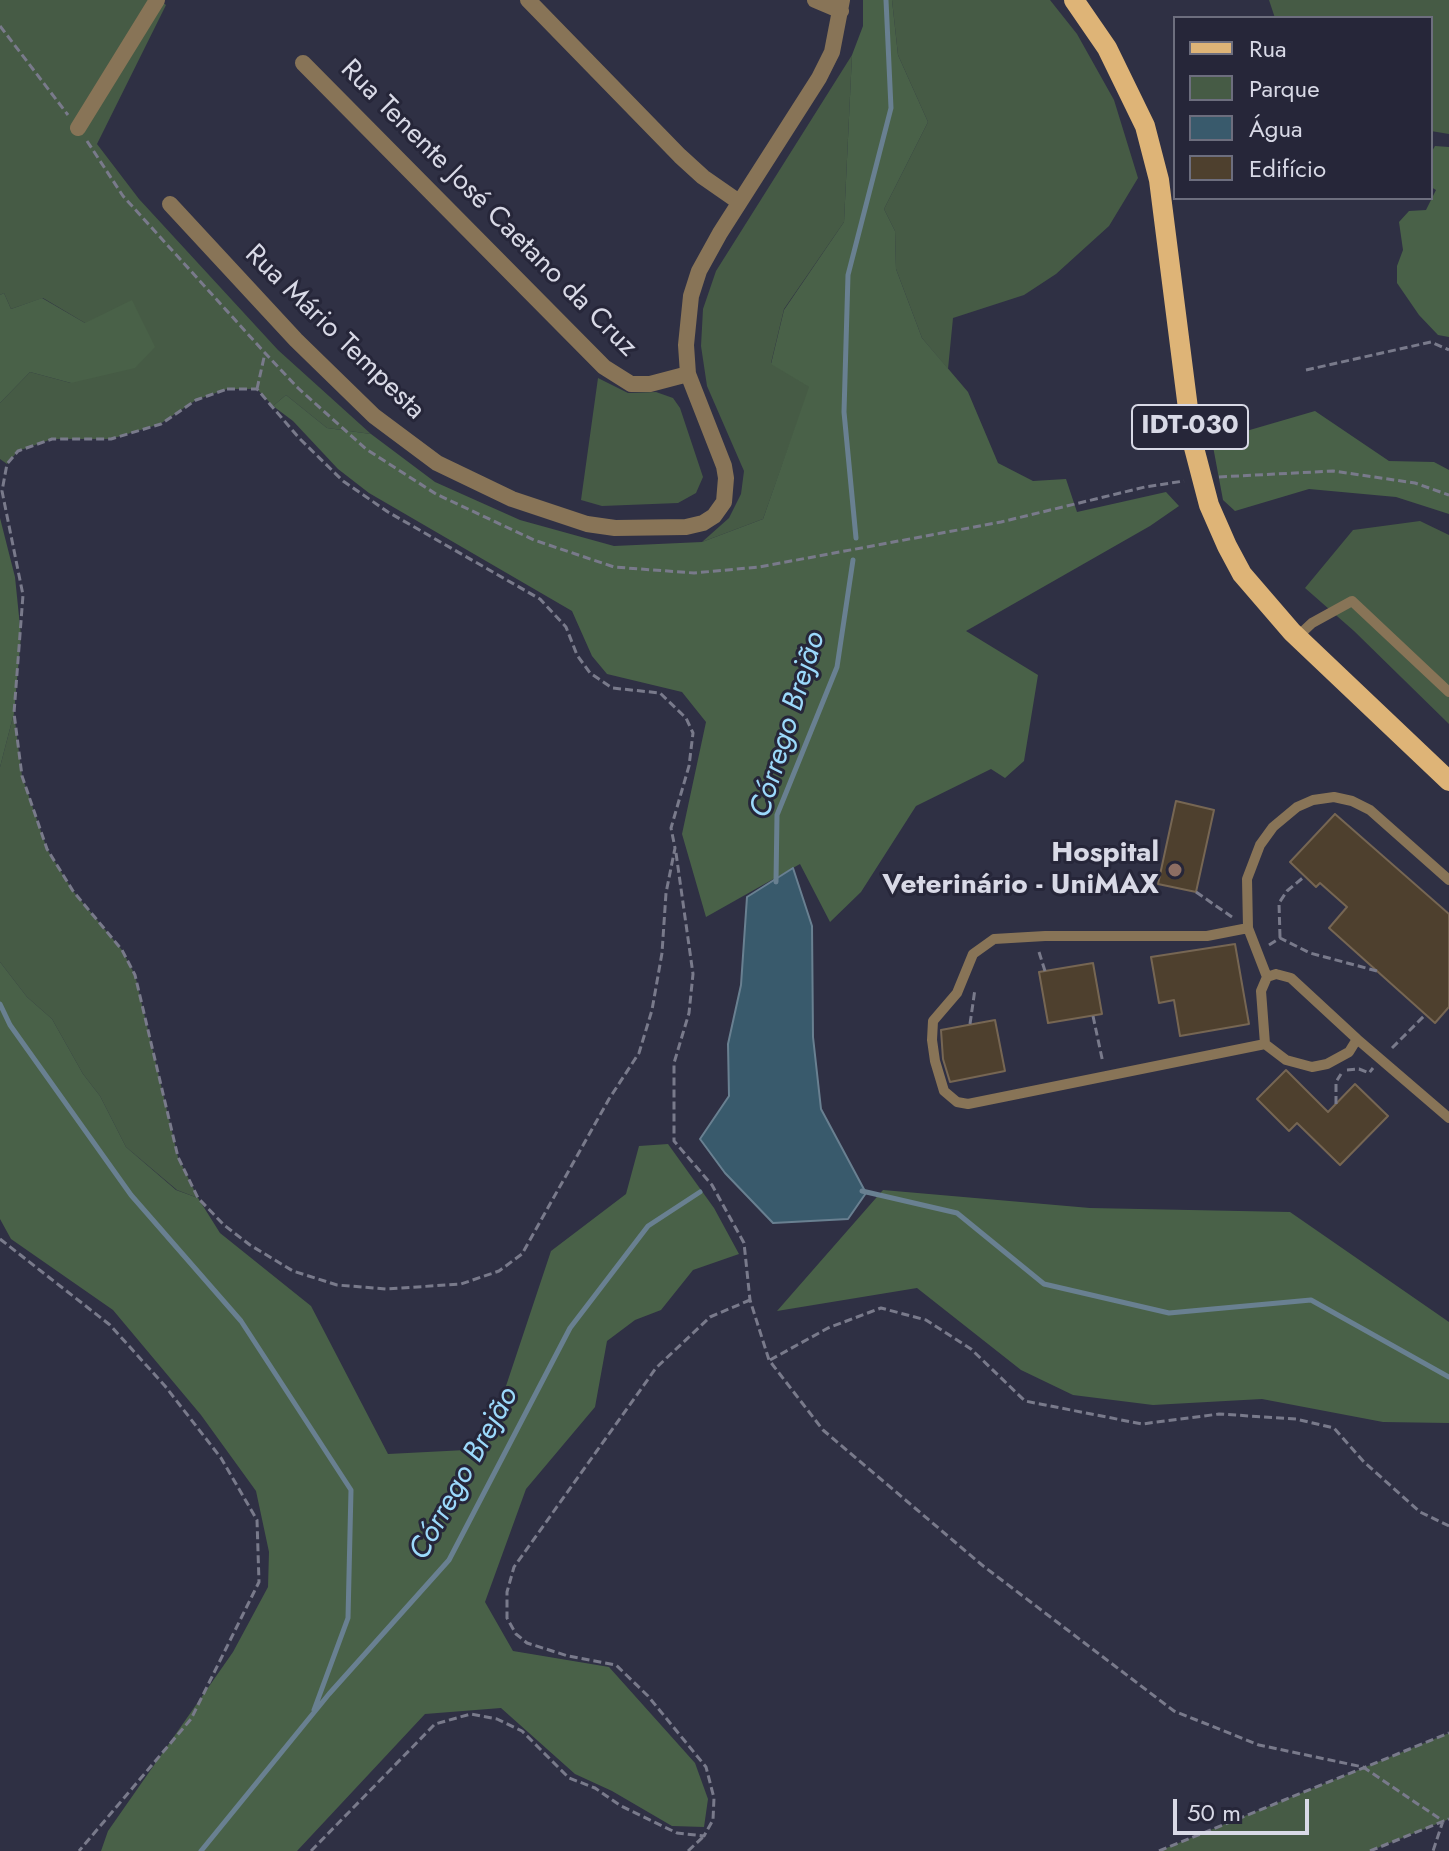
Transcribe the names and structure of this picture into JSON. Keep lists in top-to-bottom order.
{
  "streets": {
    "main road": ["IDT-030"],
    "street": ["Rua Tenente José Caetano da Cruz", "Rua Mário Tempesta"]
  },
  "crossings": [
    ["Rua Tenente José Caetano da Cruz", "Rua Mário Tempesta"]
  ],
  "water": ["Córrego Brejão"],
  "places": ["Hospital Veterinário - UniMAX"],
  "legend": [
    "Rua",
    "Parque",
    "Água",
    "Edifício"
  ],
  "scale_bar": "50 m"
}
